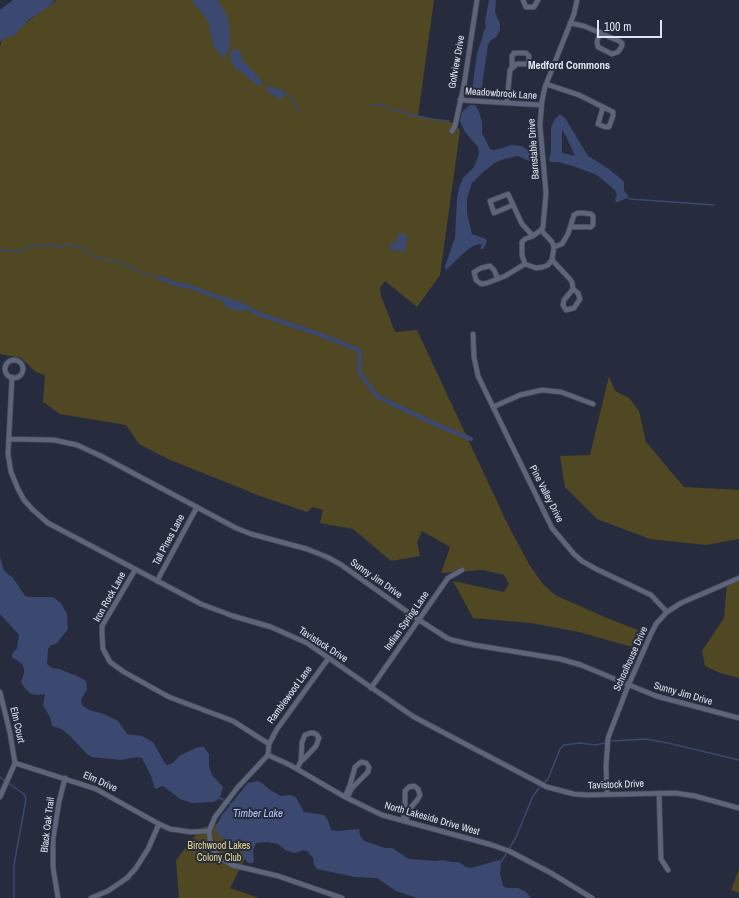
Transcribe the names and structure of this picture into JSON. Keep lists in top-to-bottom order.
{
  "streets": {
    "street": [
      "Golfview Drive",
      "Meadowbrook Lane",
      "Barnstable Drive",
      "Pine Valley Drive",
      "Tall Pines Lane",
      "Sunny Jim Drive",
      "Iron Rock Lane",
      "Indian Spring Lane",
      "Tavistock Drive",
      "Schoolhouse Drive",
      "Ramblewood Lane",
      "Elm Court",
      "Elm Drive",
      "North Lakeside Drive West",
      "Black Oak Trail"
    ]
  },
  "crossings": [
    ["Golfview Drive", "Meadowbrook Lane"],
    ["Meadowbrook Lane", "Barnstable Drive"],
    ["Pine Valley Drive", "Schoolhouse Drive"],
    ["Tall Pines Lane", "Sunny Jim Drive"],
    ["Tall Pines Lane", "Tavistock Drive"],
    ["Sunny Jim Drive", "Indian Spring Lane"],
    ["Sunny Jim Drive", "Tavistock Drive"],
    ["Sunny Jim Drive", "Schoolhouse Drive"],
    ["Iron Rock Lane", "Tavistock Drive"],
    ["Iron Rock Lane", "Ramblewood Lane"],
    ["Indian Spring Lane", "Tavistock Drive"],
    ["Tavistock Drive", "Schoolhouse Drive"],
    ["Tavistock Drive", "Ramblewood Lane"],
    ["Elm Court", "Elm Drive"],
    ["Elm Drive", "Black Oak Trail"]
  ],
  "districts": ["Medford Commons"],
  "water": ["Timber Lake"],
  "parks": ["Birchwood Lakes Colony Club"],
  "scale_bar": "100 m"
}
